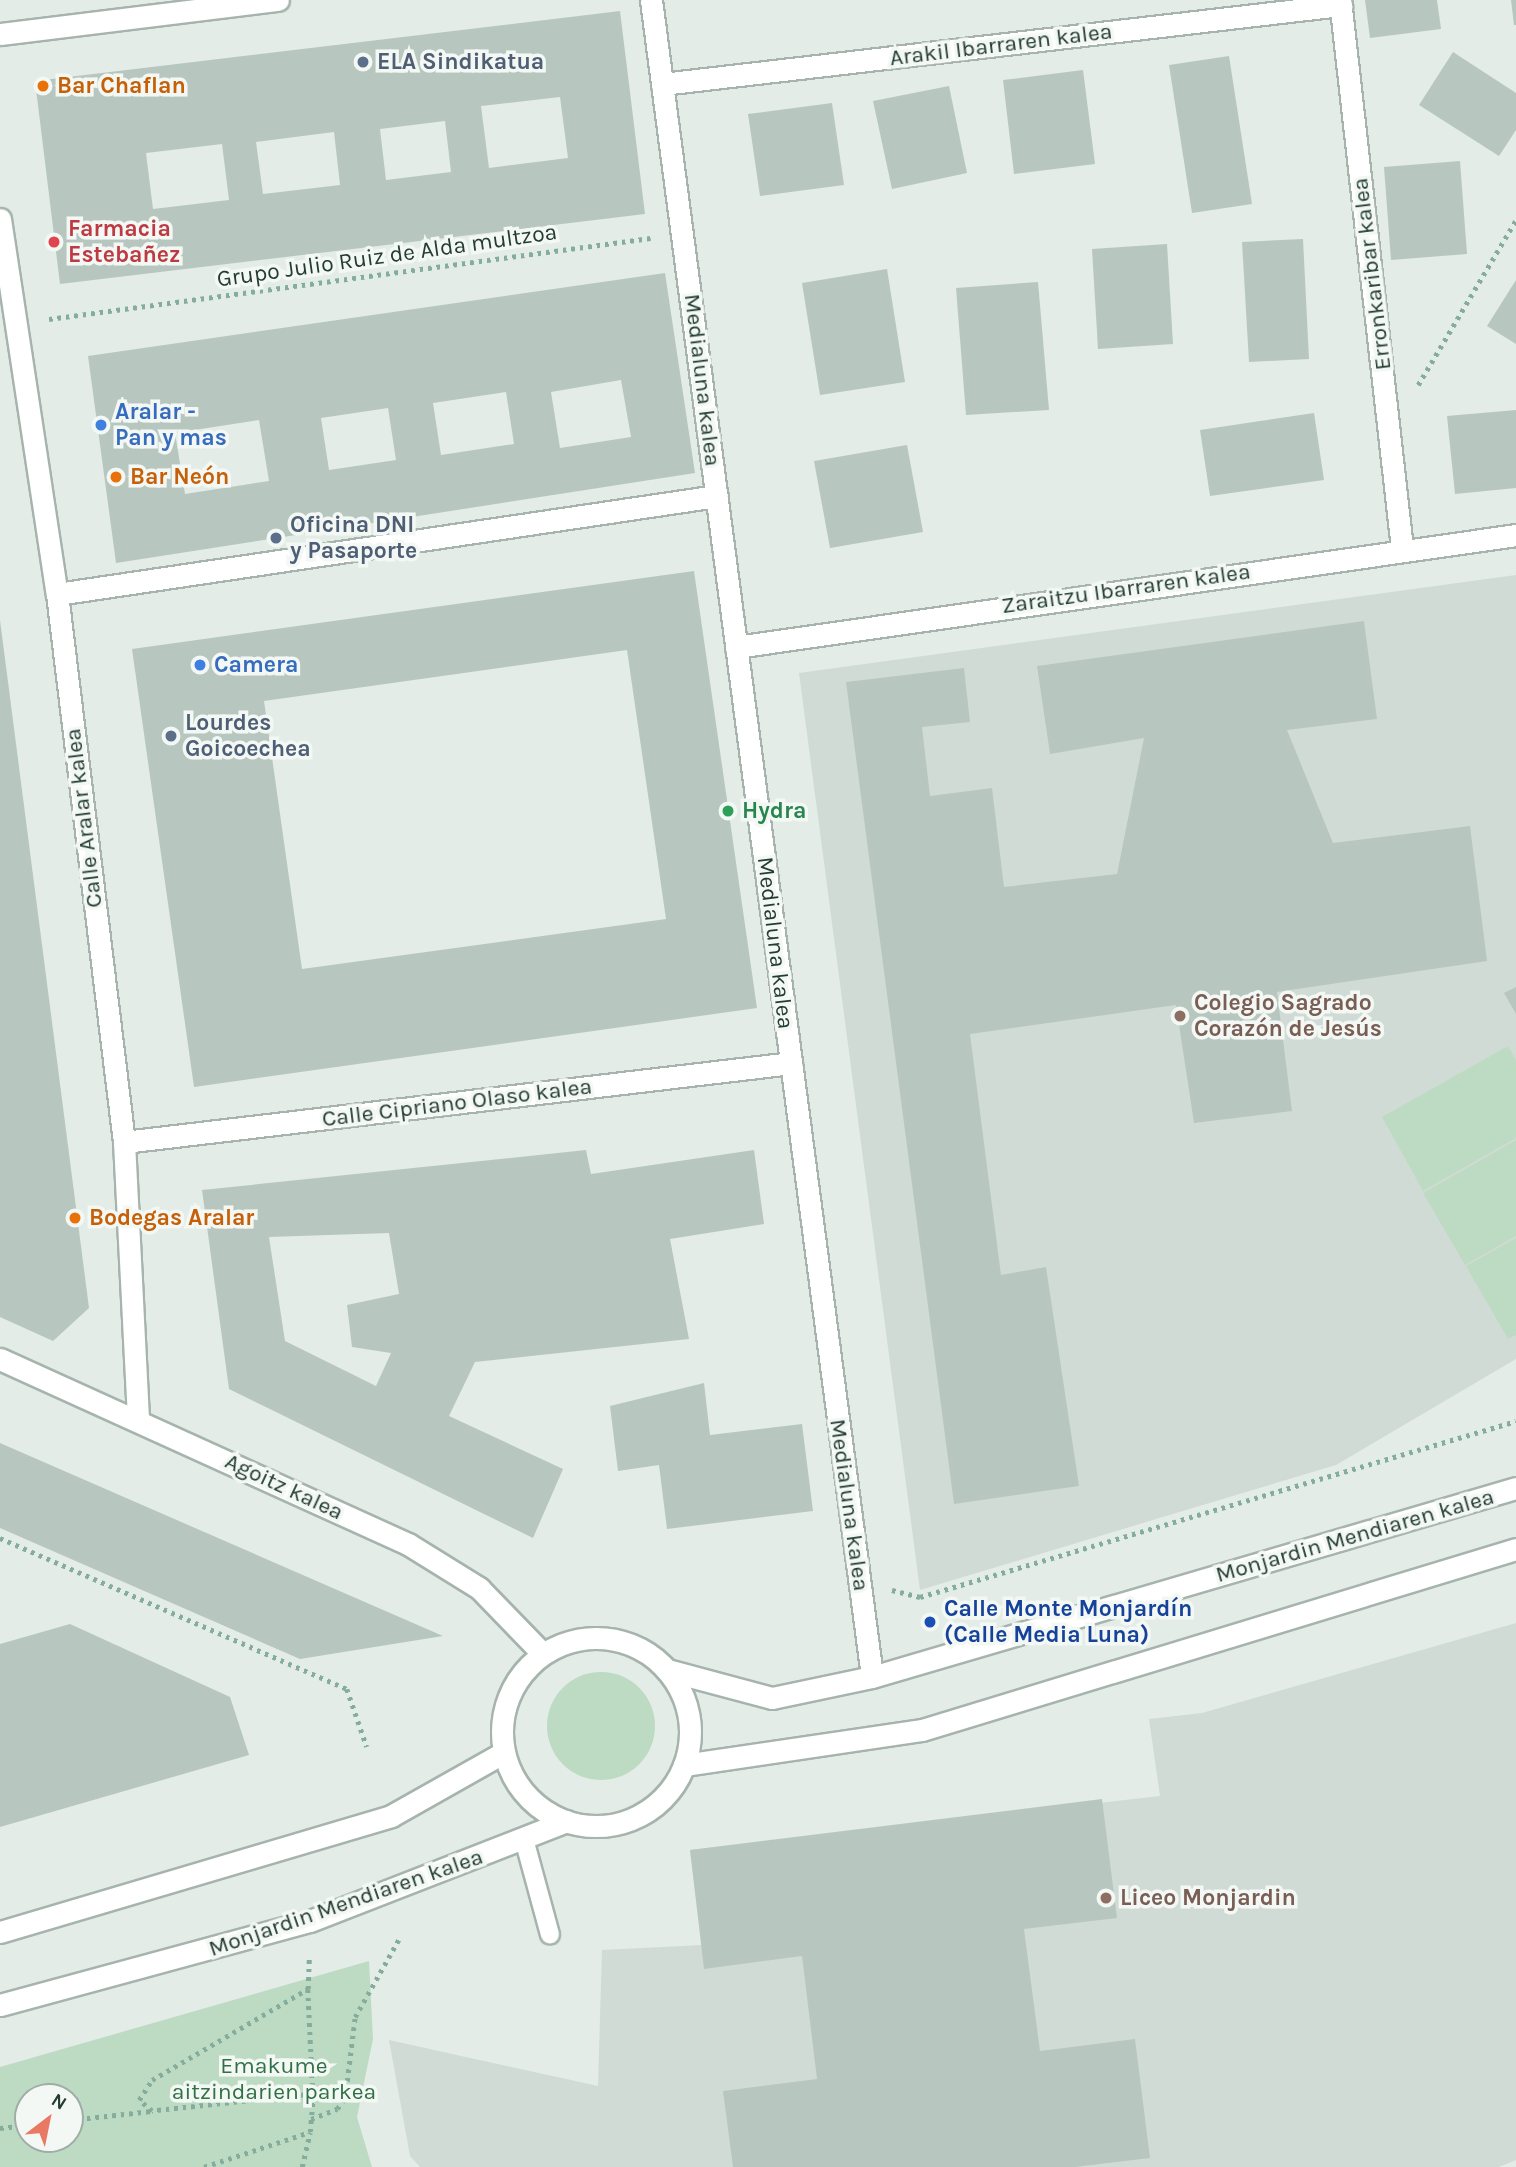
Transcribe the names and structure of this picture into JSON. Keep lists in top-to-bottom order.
{
  "streets": {
    "street": [
      "Arakil Ibarraren kalea",
      "Erronkaribar kalea",
      "Medialuna kalea",
      "Zaraitzu Ibarraren kalea",
      "Calle Aralar kalea",
      "Calle Cipriano Olaso kalea",
      "Agoitz kalea",
      "Monjardin Mendiaren kalea"
    ],
    "path": ["Grupo Julio Ruiz de Alda multzoa"]
  },
  "crossings": [
    ["Arakil Ibarraren kalea", "Erronkaribar kalea"],
    ["Arakil Ibarraren kalea", "Medialuna kalea"],
    ["Grupo Julio Ruiz de Alda multzoa", "Medialuna kalea"],
    ["Grupo Julio Ruiz de Alda multzoa", "Calle Aralar kalea"],
    ["Erronkaribar kalea", "Zaraitzu Ibarraren kalea"],
    ["Medialuna kalea", "Zaraitzu Ibarraren kalea"],
    ["Medialuna kalea", "Calle Cipriano Olaso kalea"],
    ["Medialuna kalea", "Monjardin Mendiaren kalea"],
    ["Calle Aralar kalea", "Calle Cipriano Olaso kalea"],
    ["Calle Aralar kalea", "Agoitz kalea"],
    ["Agoitz kalea", "Monjardin Mendiaren kalea"]
  ],
  "parks": ["Emakume aitzindarien parkea"],
  "places": [
    "ELA Sindikatua",
    "Bar Chaflan",
    "Farmacia Estebañez",
    "Aralar - Pan y mas",
    "Bar Neón",
    "Oficina DNI y Pasaporte",
    "Camera",
    "Lourdes Goicoechea",
    "Hydra",
    "Colegio Sagrado Corazón de Jesús",
    "Bodegas Aralar",
    "Calle Monte Monjardín (Calle Media Luna)",
    "Liceo Monjardin"
  ],
  "north": "top right"
}
